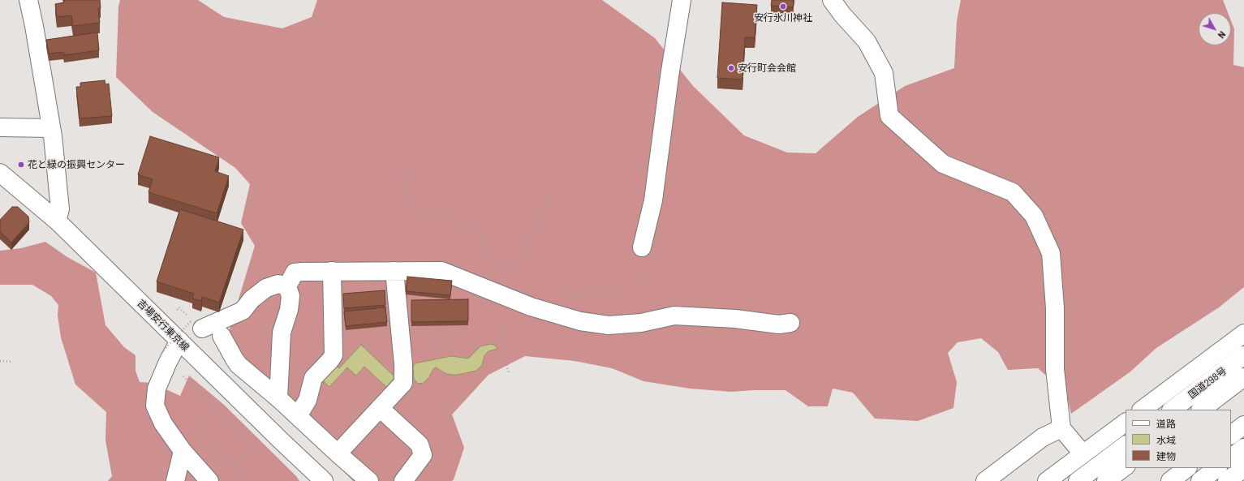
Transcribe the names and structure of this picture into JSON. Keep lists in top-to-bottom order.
{
  "streets": {
    "main road": ["吉場安行東京線", "国道298号"]
  },
  "places": ["安行氷川神社", "安行町会会館", "花と緑の振興センター"],
  "legend": ["道路", "水域", "建物"],
  "north": "bottom right"
}
